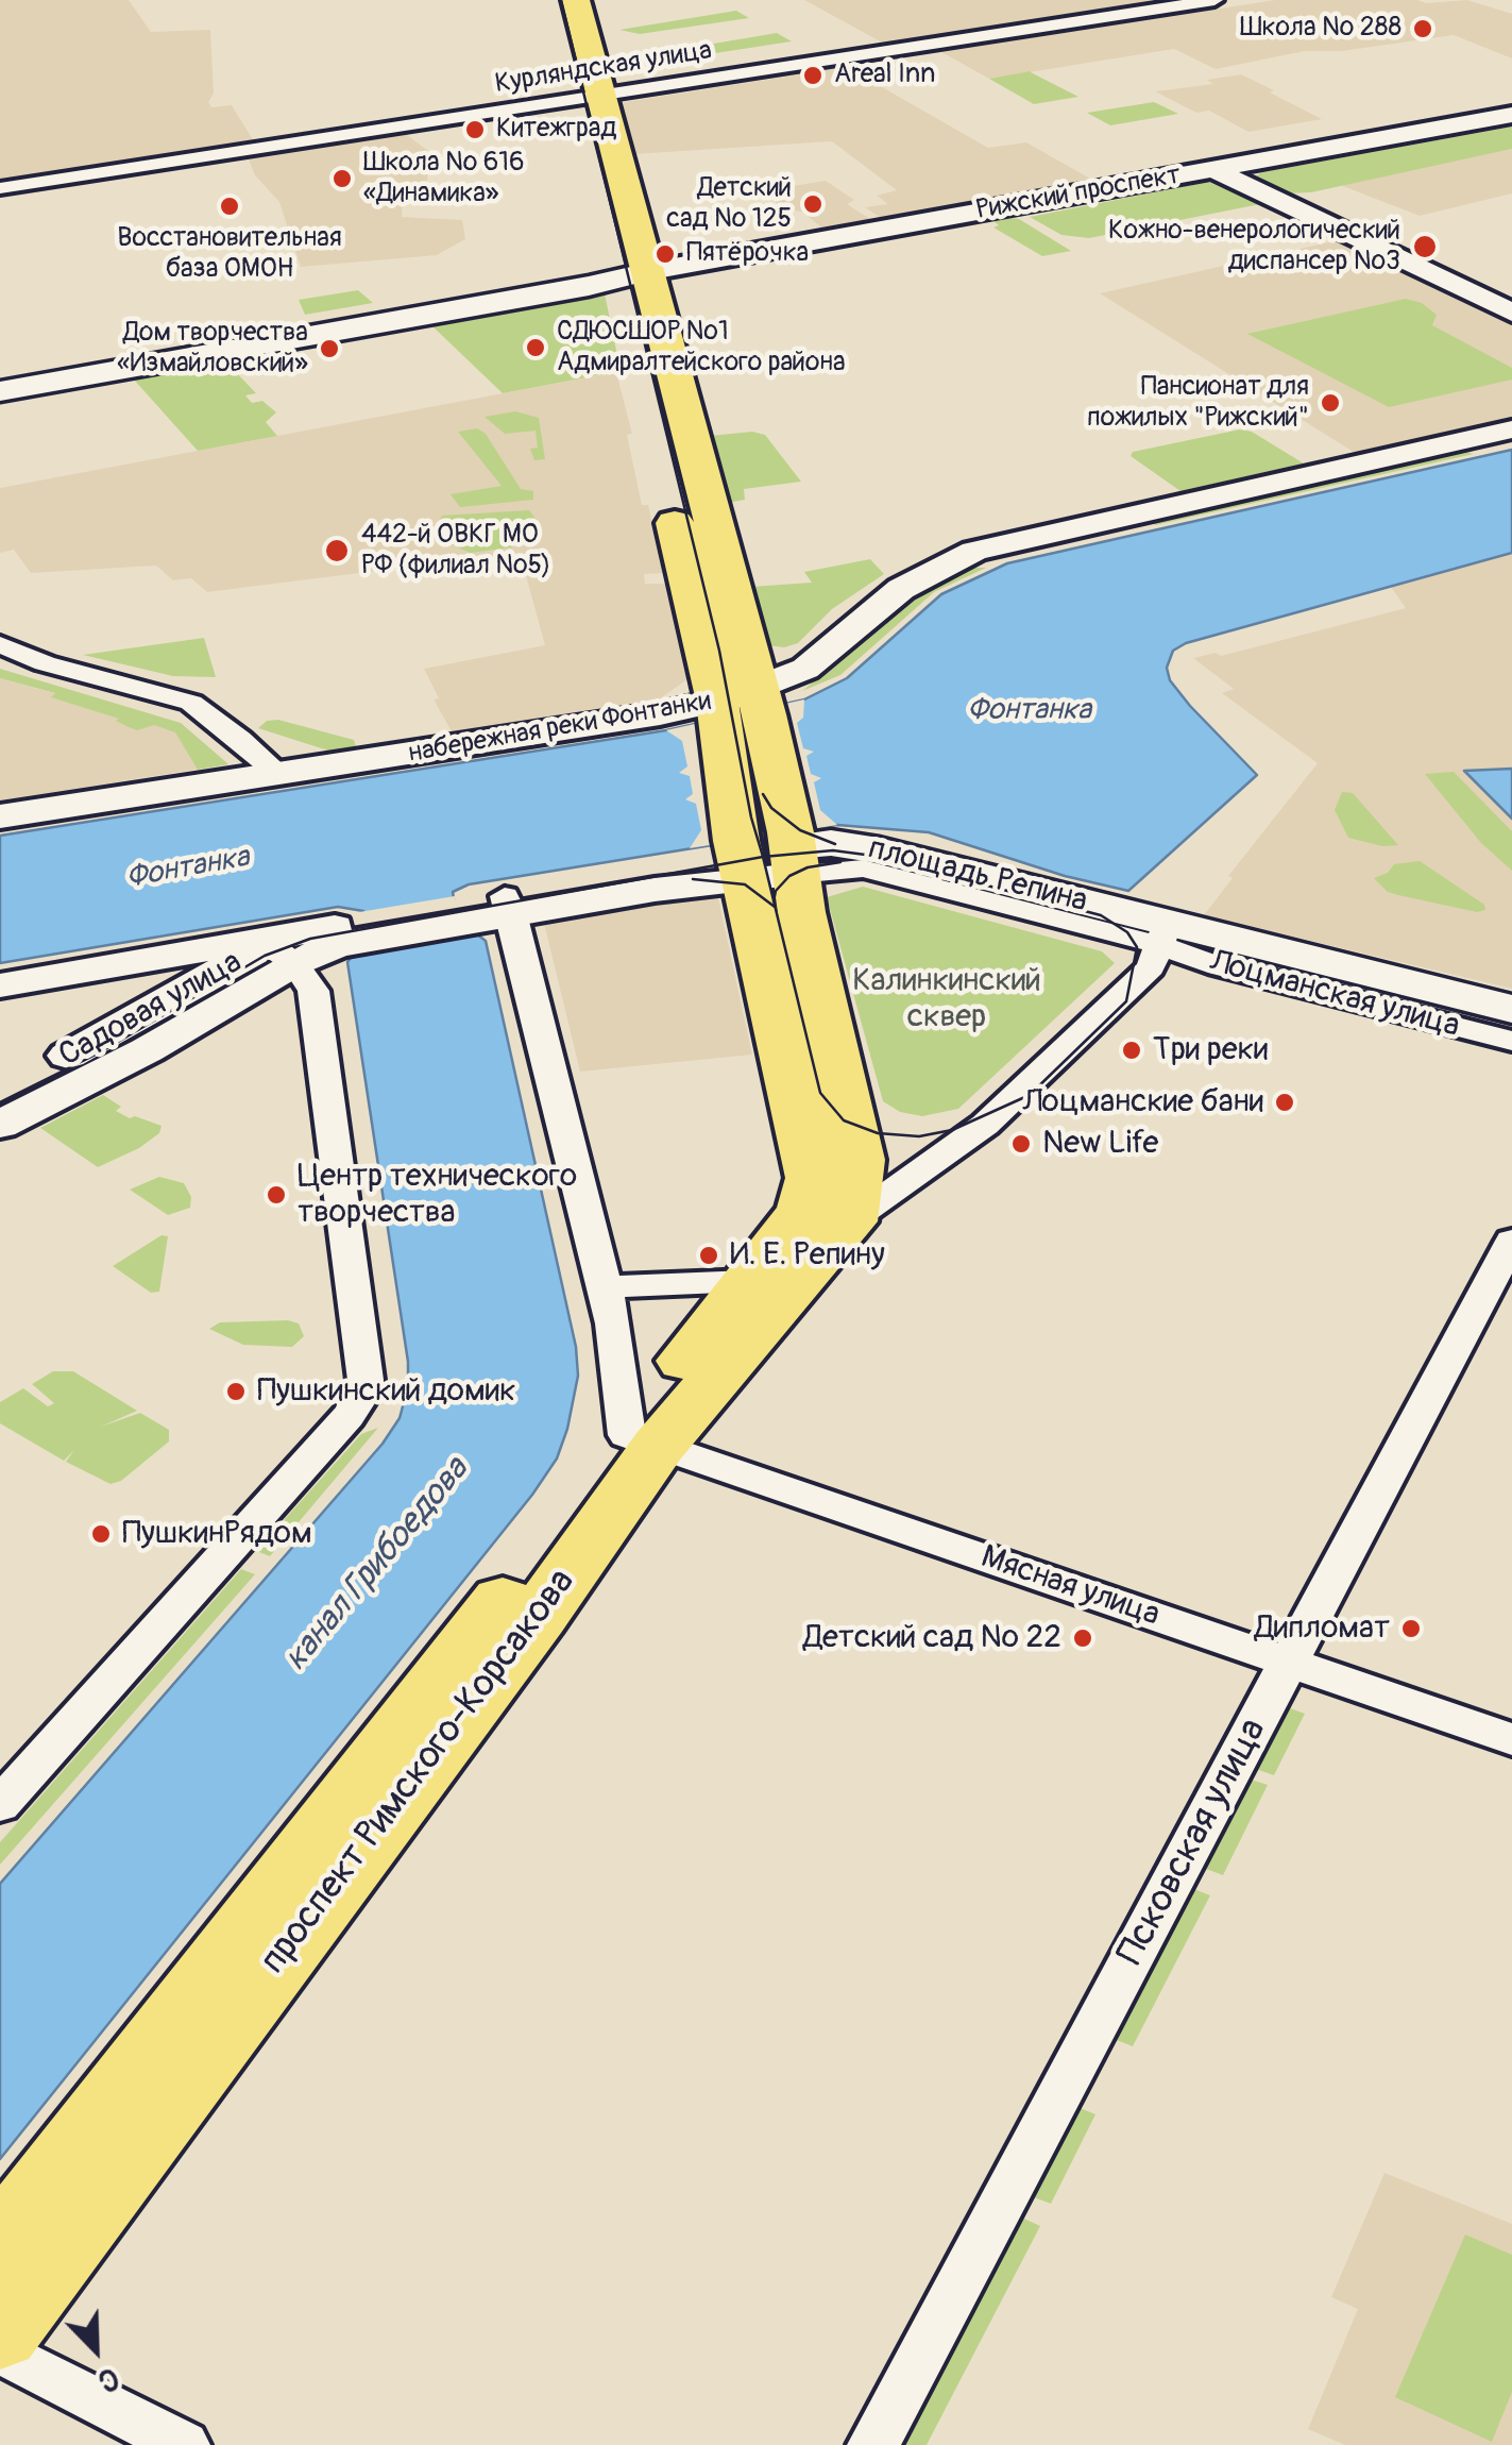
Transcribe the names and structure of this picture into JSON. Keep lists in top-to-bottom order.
{
  "streets": {
    "main road": [
      "Рижский проспект",
      "площадь Репина",
      "Лоцманская улица",
      "проспект Римского-Корсакова"
    ],
    "street": [
      "Курляндская улица",
      "набережная реки Фонтанки",
      "Садовая улица",
      "Мясная улица",
      "Псковская улица"
    ]
  },
  "crossings": [
    ["площадь Репина", "Лоцманская улица"],
    ["Мясная улица", "проспект Римского-Корсакова"],
    ["Мясная улица", "Псковская улица"]
  ],
  "water": ["Фонтанка", "канал Грибоедова"],
  "parks": ["Калинкинский сквер"],
  "places": [
    "Школа № 288",
    "Areal Inn",
    "Китежград",
    "Школа № 616 «Динамика»",
    "Детский сад № 125",
    "Восстановительная база ОМОН",
    "Кожно-венерологический диспансер №3",
    "Пятёрочка",
    "СДЮСШОР №1 Адмиралтейского района",
    "Дом творчества «Измайловский»",
    "Пансионат для пожилых \"Рижский\"",
    "442-й ОВКГ МО РФ (филиал №5)",
    "Три реки",
    "Лоцманские бани",
    "New Life",
    "Центр технического творчества",
    "И. Е. Репину",
    "Пушкинский домик",
    "ПушкинРядом",
    "Дипломат",
    "Детский сад № 22"
  ],
  "north": "bottom right"
}
